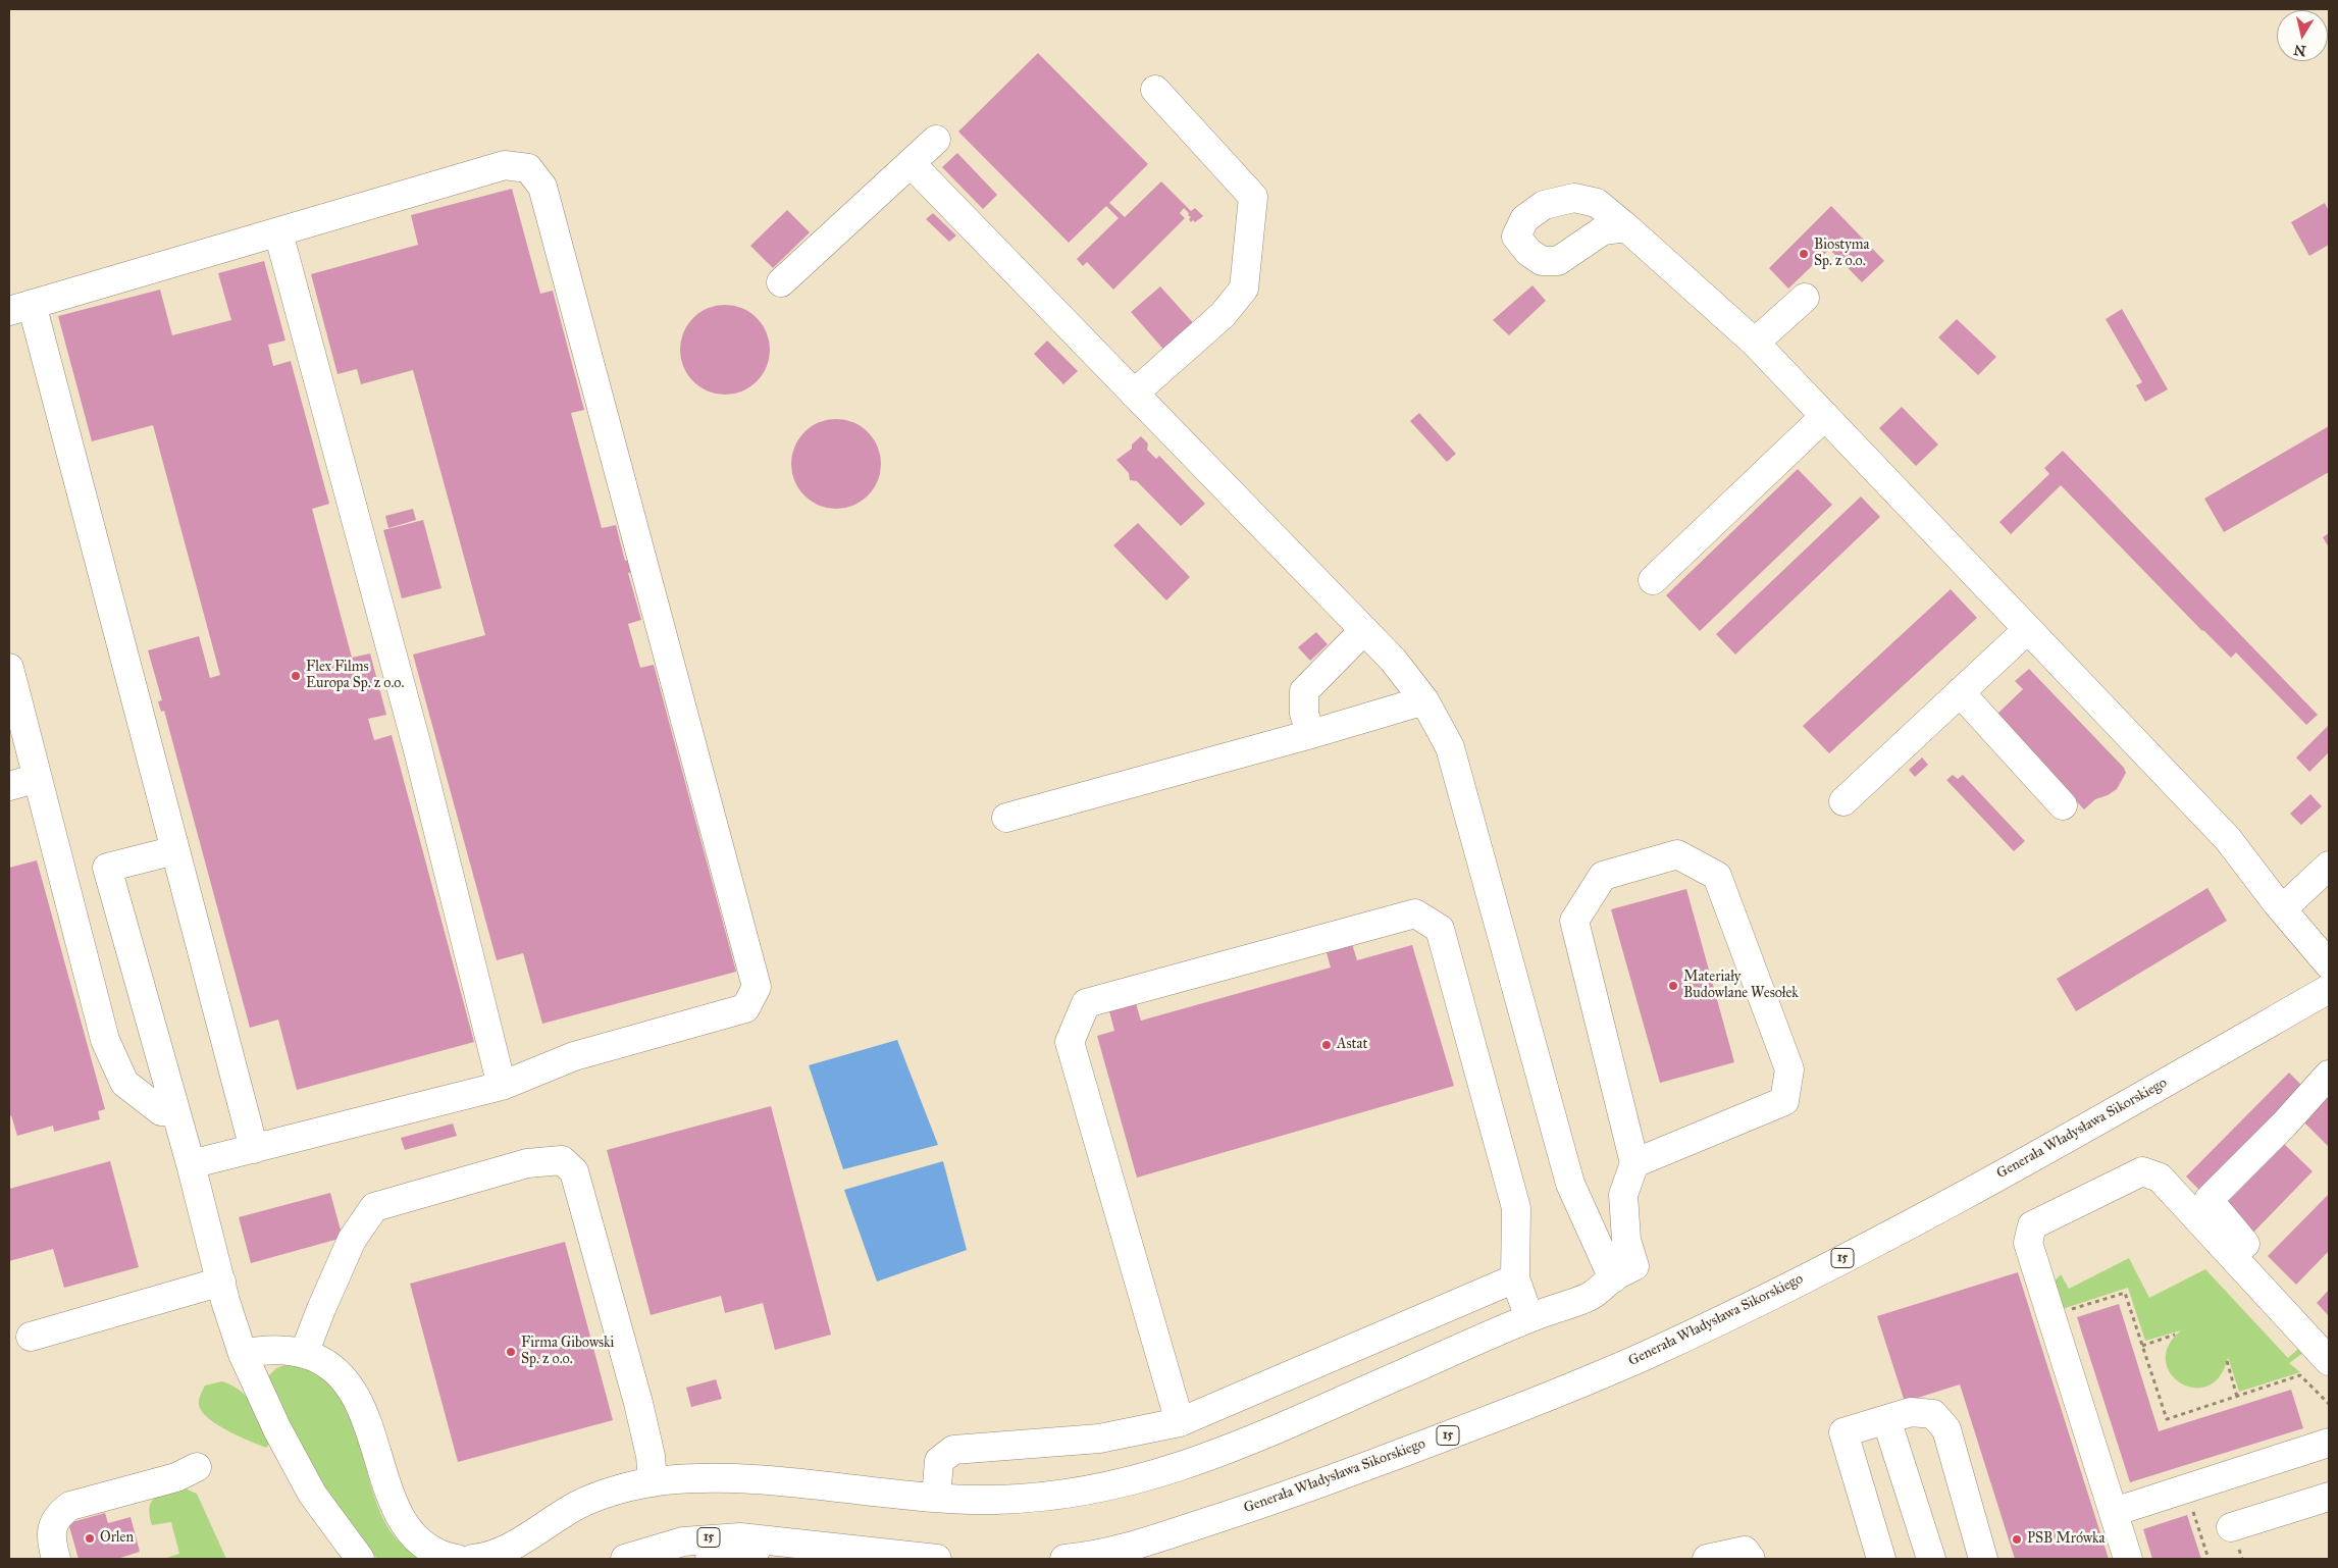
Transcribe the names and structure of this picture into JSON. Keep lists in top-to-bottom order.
{
  "streets": {
    "main road": ["Generała Władysława Sikorskiego", "15"]
  },
  "places": [
    "Biostyma Sp. z o.o.",
    "Flex Films Europa Sp. z o.o.",
    "Materiały Budowlane Wesołek",
    "Astat",
    "Firma Gibowski Sp. z o.o.",
    "Orlen",
    "PSB Mrówka"
  ],
  "north": "bottom"
}
